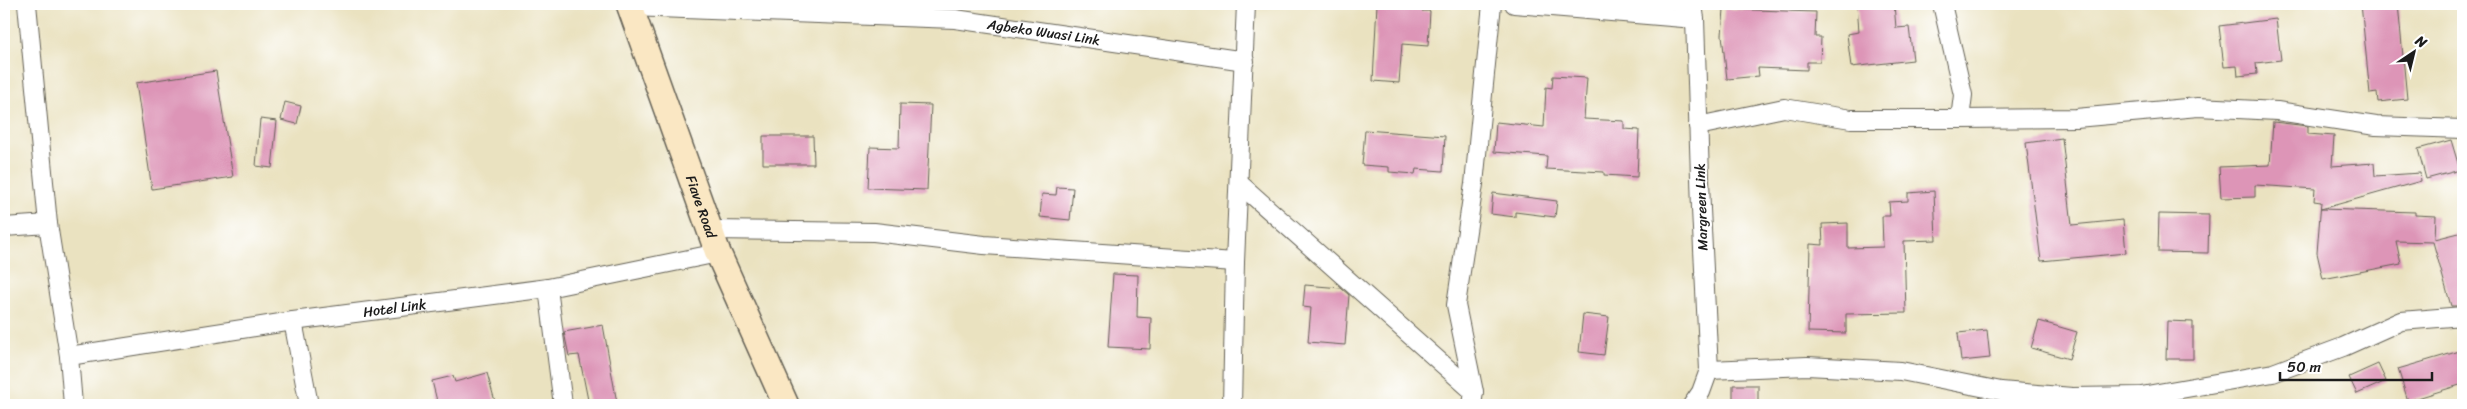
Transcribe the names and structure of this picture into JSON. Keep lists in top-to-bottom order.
{
  "streets": {
    "street": [
      "Agbeko Wuasi Link",
      "Fiave Road",
      "Margreen Link",
      "Hotel Link"
    ]
  },
  "crossings": [
    ["Agbeko Wuasi Link", "Fiave Road"],
    ["Fiave Road", "Hotel Link"]
  ],
  "scale_bar": "50 m",
  "north": "top right"
}
